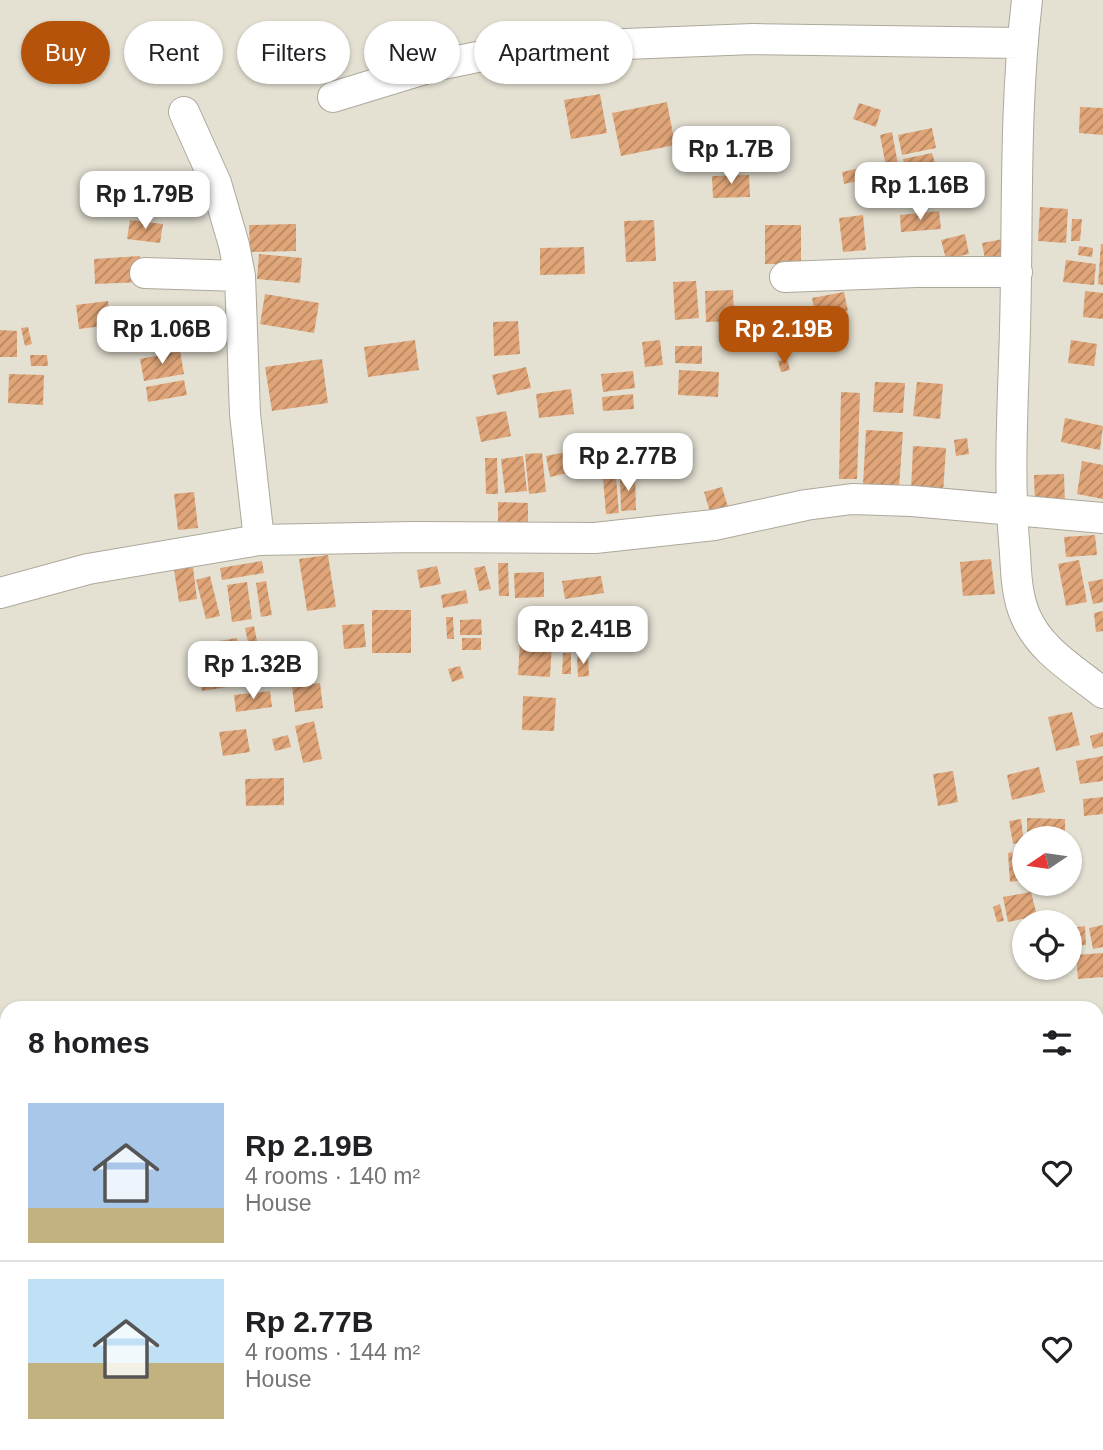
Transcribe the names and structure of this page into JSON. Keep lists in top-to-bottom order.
{
  "north": "left",
  "page": {
    "chip": [
      "Buy",
      "Rent",
      "Filters",
      "New",
      "Apartment"
    ],
    "price": [
      "Rp 1.7B",
      "Rp 1.16B",
      "Rp 1.79B",
      "Rp 1.06B",
      "Rp 2.19B",
      "Rp 2.77B",
      "Rp 2.41B",
      "Rp 1.32B"
    ],
    "heading": "8 homes",
    "list": [
      {
        "name": "Rp 2.19B",
        "note": "4 rooms · 140 m² · House"
      },
      {
        "name": "Rp 2.77B",
        "note": "4 rooms · 144 m² · House"
      }
    ]
  }
}
